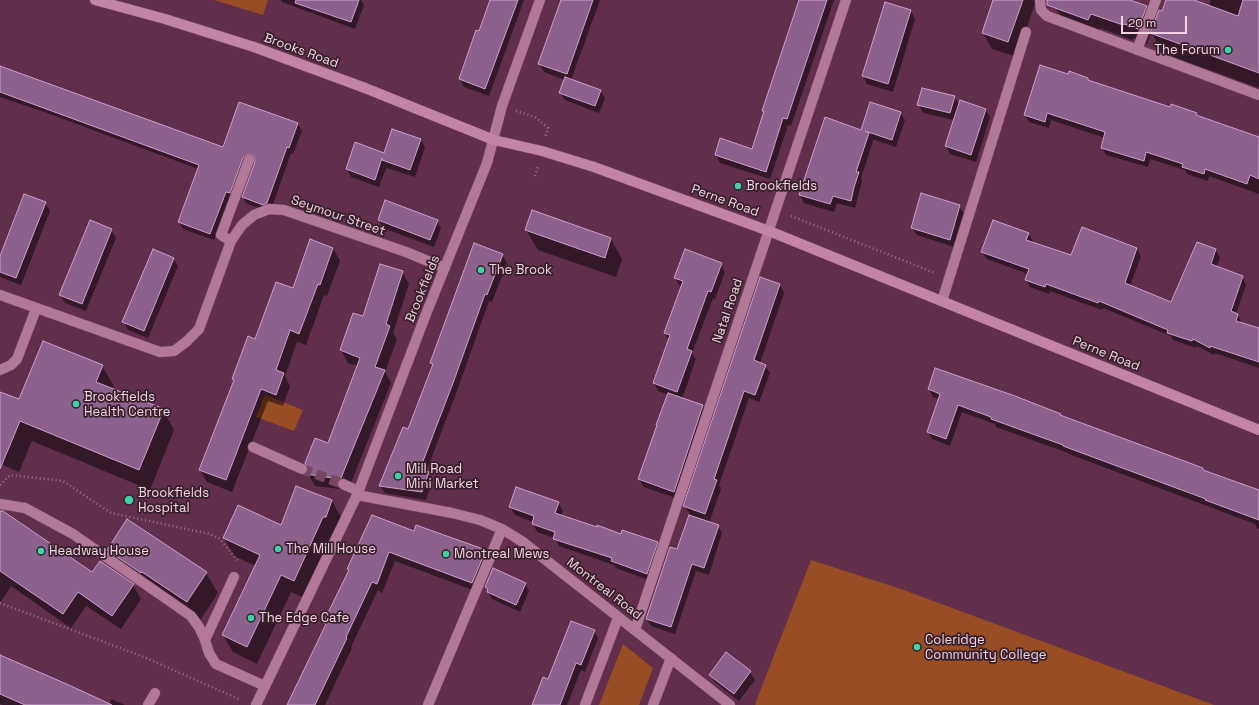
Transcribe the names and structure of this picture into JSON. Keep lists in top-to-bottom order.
{
  "streets": {
    "main road": ["Brooks Road", "Perne Road"],
    "street": [
      "Seymour Street",
      "Brookfields",
      "Natal Road",
      "Montreal Road"
    ]
  },
  "crossings": [
    ["Brooks Road", "Perne Road"],
    ["Brooks Road", "Brookfields"],
    ["Perne Road", "Brookfields"],
    ["Perne Road", "Natal Road"],
    ["Seymour Street", "Brookfields"],
    ["Brookfields", "Montreal Road"],
    ["Natal Road", "Montreal Road"]
  ],
  "places": [
    "The Forum",
    "Brookfields",
    "The Brook",
    "Brookfields Health Centre",
    "Mill Road Mini Market",
    "Brookfields Hospital",
    "The Mill House",
    "Headway House",
    "Montreal Mews",
    "The Edge Cafe",
    "Coleridge Community College"
  ],
  "scale_bar": "20 m"
}
